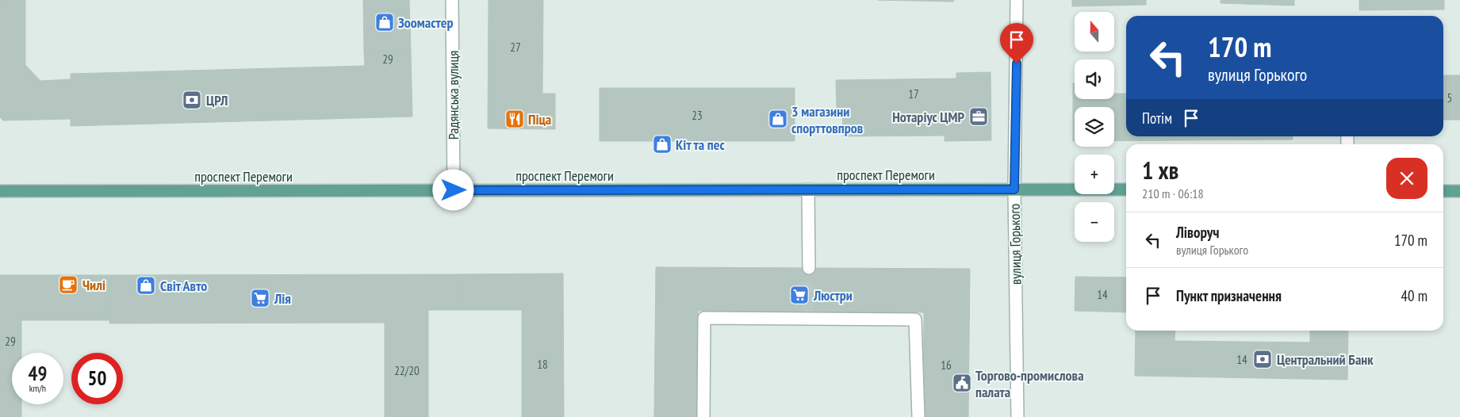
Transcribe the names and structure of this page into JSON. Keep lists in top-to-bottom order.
{
  "streets": {
    "main road": ["проспект Перемоги"],
    "street": ["Радянська вулиця", "вулиця Горького"]
  },
  "crossings": [
    ["Радянська вулиця", "проспект Перемоги"],
    ["проспект Перемоги", "вулиця Горького"]
  ],
  "places": {
    "shop": [
      "Зоомастер",
      "3 магазини спорттовпров",
      "Кіт та пес",
      "Світ Авто"
    ],
    "bank": ["ЦРЛ", "Центральний Банк"],
    "office": ["Нотаріус ЦМР"],
    "restaurant": ["Піца"],
    "cafe": ["Чилі"],
    "supermarket": ["Люстри", "Лія"],
    "public building": ["Торгово-промислова палата"]
  },
  "house_numbers": [
    "27",
    "29",
    "17",
    "5",
    "23",
    "14",
    "29",
    "14",
    "18",
    "16",
    "22/20"
  ],
  "north": "top",
  "page": {
    "map_buttons": ["+", "−"],
    "turn": ["170 m", "вулиця Горького"],
    "then": "Потім",
    "heading": ["1 хв", "210 m · 06:18"],
    "list": [
      {
        "name": "Ліворуч",
        "note": "вулиця Горького",
        "value": "170 m"
      },
      {
        "name": "Пункт призначення",
        "value": "40 m"
      }
    ],
    "speed": "49 km/h",
    "limit": "50"
  }
}
